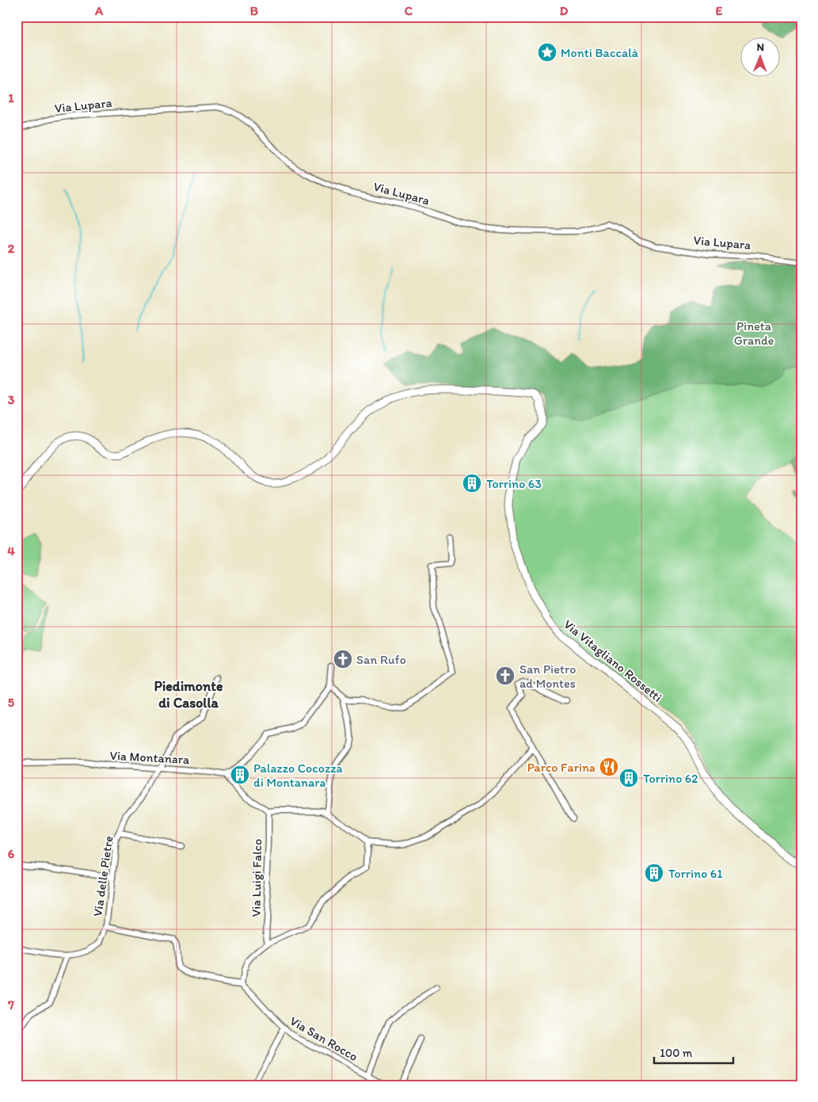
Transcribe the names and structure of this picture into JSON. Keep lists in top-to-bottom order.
{
  "streets": {
    "street": [
      "Via Lupara",
      "Via Vitagliano Rossetti",
      "Via Montanara",
      "Via delle Pietre",
      "Via Luigi Falco",
      "Via San Rocco"
    ]
  },
  "crossings": [
    ["Via Montanara", "Via delle Pietre"]
  ],
  "districts": ["Piedimonte di Casolla"],
  "parks": ["Pineta Grande"],
  "places": {
    "place": ["Monti Baccalà"],
    "building": [
      "Torrino 63",
      "Palazzo Cocozza di Montanara",
      "Torrino 62",
      "Torrino 61"
    ],
    "church": ["San Rufo", "San Pietro ad Montes"],
    "restaurant": ["Parco Farina"]
  },
  "scale_bar": "100 m",
  "north": "top",
  "grid": {
    "columns": [
      "A",
      "B",
      "C",
      "D",
      "E"
    ],
    "rows": [
      "1",
      "2",
      "3",
      "4",
      "5",
      "6",
      "7"
    ]
  }
}
